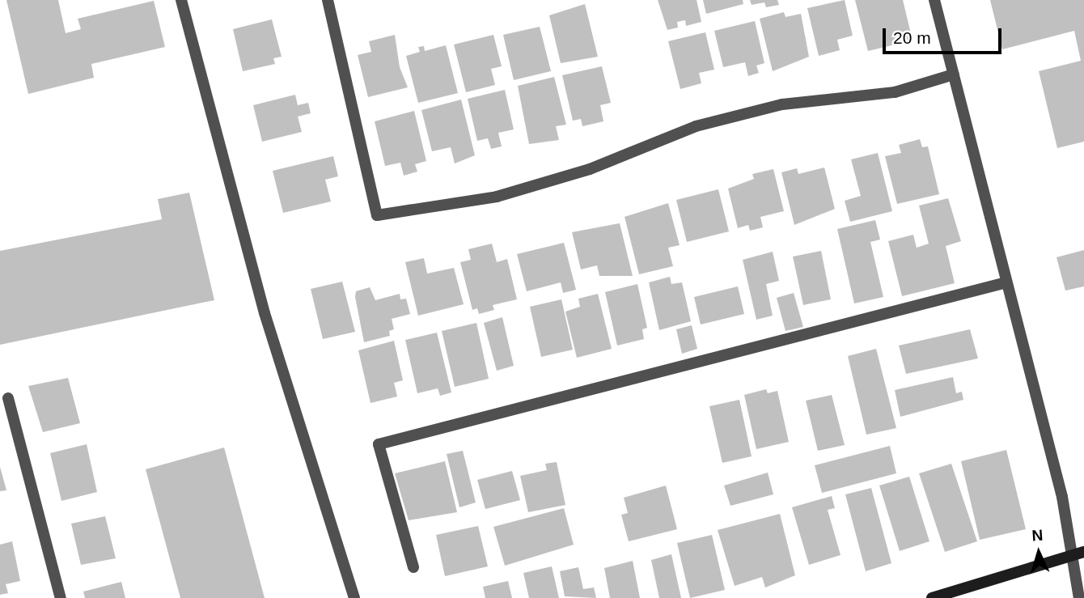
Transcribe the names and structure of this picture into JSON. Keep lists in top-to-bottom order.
{
  "scale_bar": "20 m",
  "north": "top"
}
